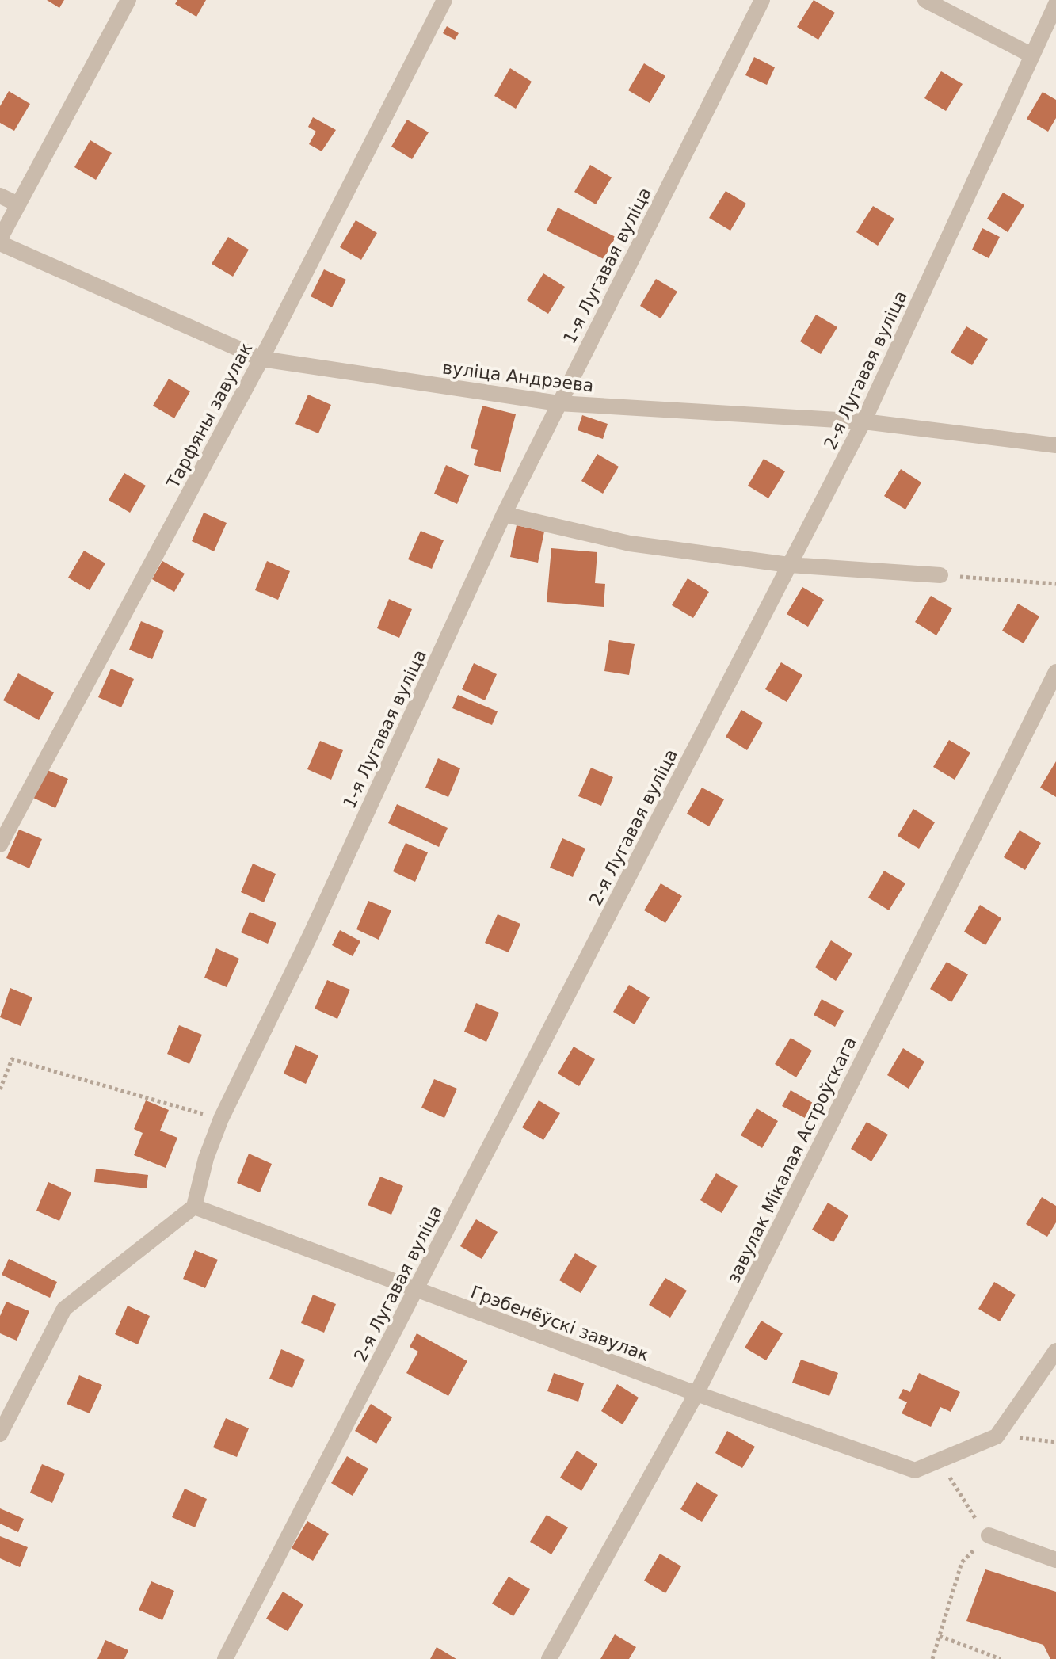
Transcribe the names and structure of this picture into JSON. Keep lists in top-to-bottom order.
{
  "streets": {
    "street": [
      "1-я Лугавая вуліца",
      "2-я Лугавая вуліца",
      "вуліца Андрэева",
      "Тарфяны завулак",
      "завулак Мікалая Астроўскага",
      "Грэбенёўскі завулак"
    ]
  },
  "crossings": [
    ["1-я Лугавая вуліца", "вуліца Андрэева"],
    ["1-я Лугавая вуліца", "Грэбенёўскі завулак"],
    ["2-я Лугавая вуліца", "вуліца Андрэева"],
    ["2-я Лугавая вуліца", "Грэбенёўскі завулак"],
    ["вуліца Андрэева", "Тарфяны завулак"],
    ["завулак Мікалая Астроўскага", "Грэбенёўскі завулак"]
  ]
}
